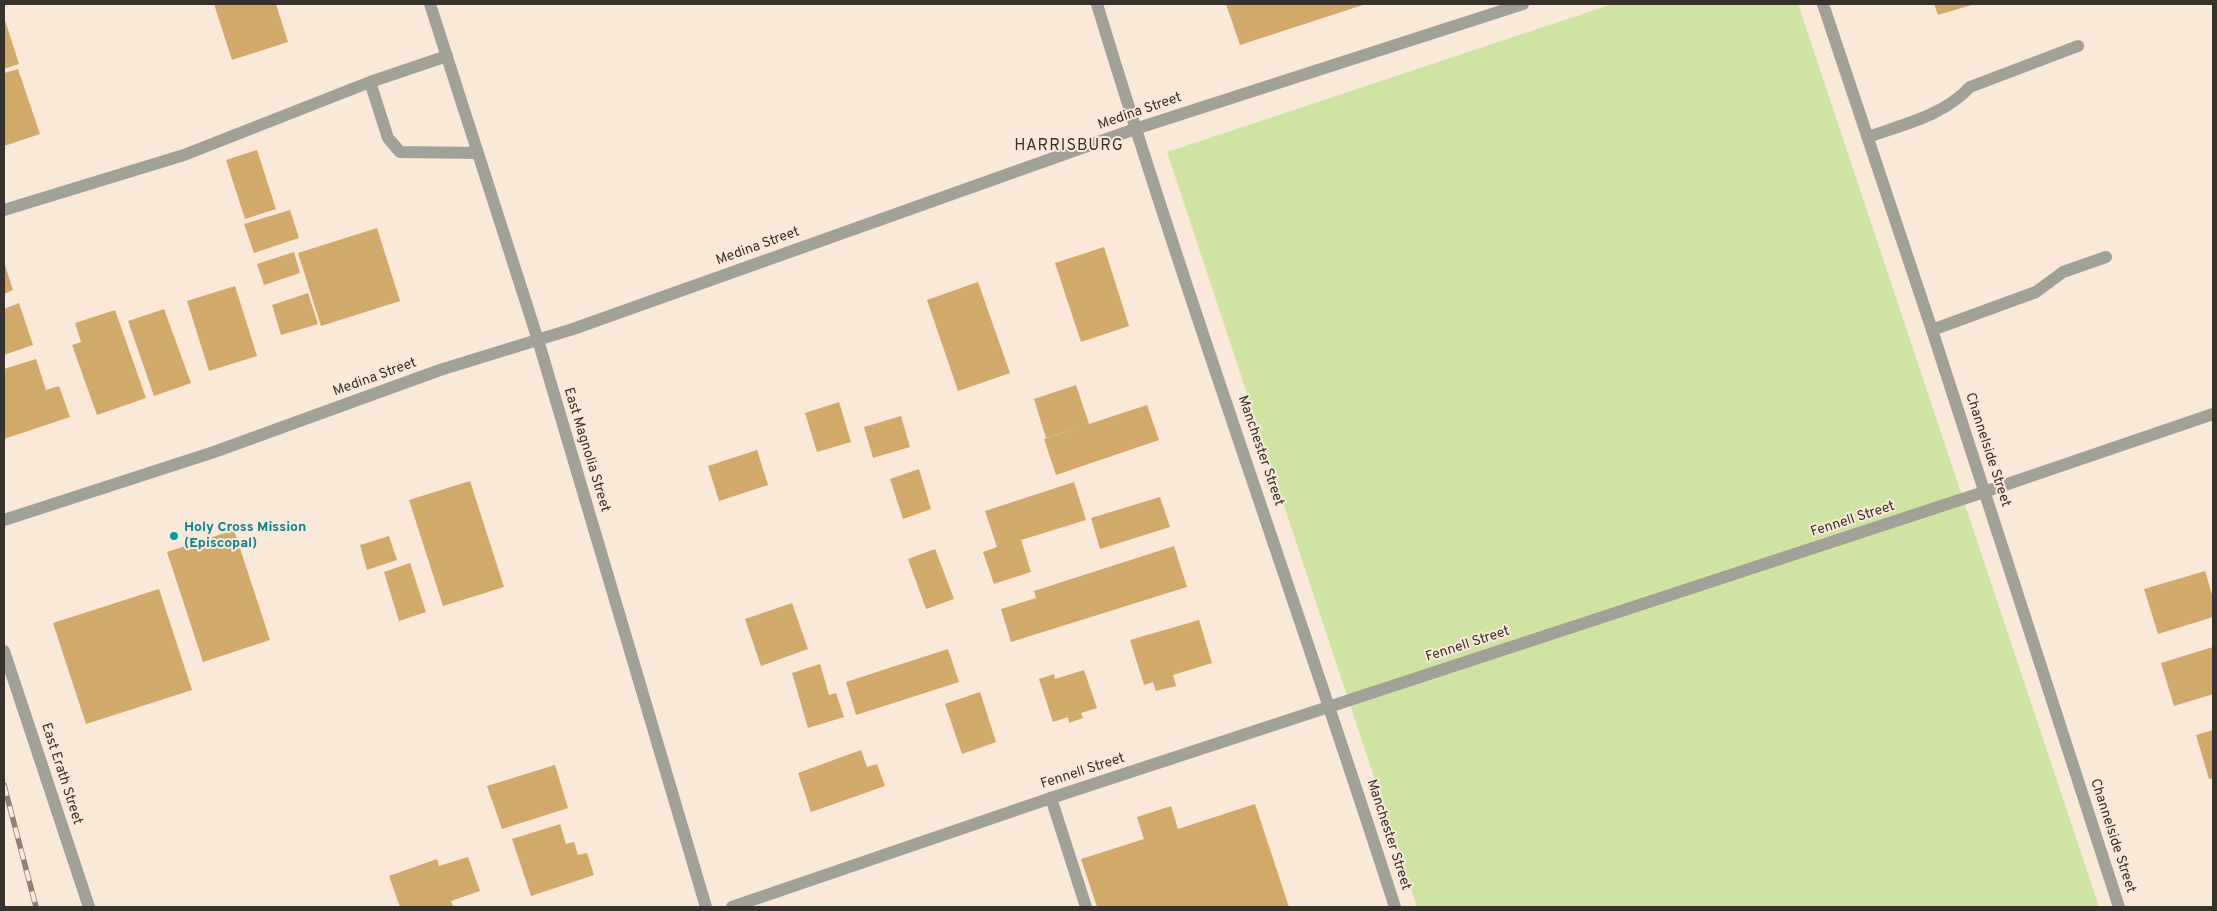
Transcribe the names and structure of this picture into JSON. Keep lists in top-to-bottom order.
{
  "streets": {
    "street": [
      "Medina Street",
      "East Magnolia Street",
      "Channelside Street",
      "Manchester Street",
      "Fennell Street",
      "East Erath Street"
    ]
  },
  "crossings": [
    ["Medina Street", "East Magnolia Street"],
    ["Medina Street", "Manchester Street"],
    ["Channelside Street", "Fennell Street"],
    ["Manchester Street", "Fennell Street"]
  ],
  "districts": ["HARRISBURG"],
  "places": ["Holy Cross Mission (Episcopal)"]
}
